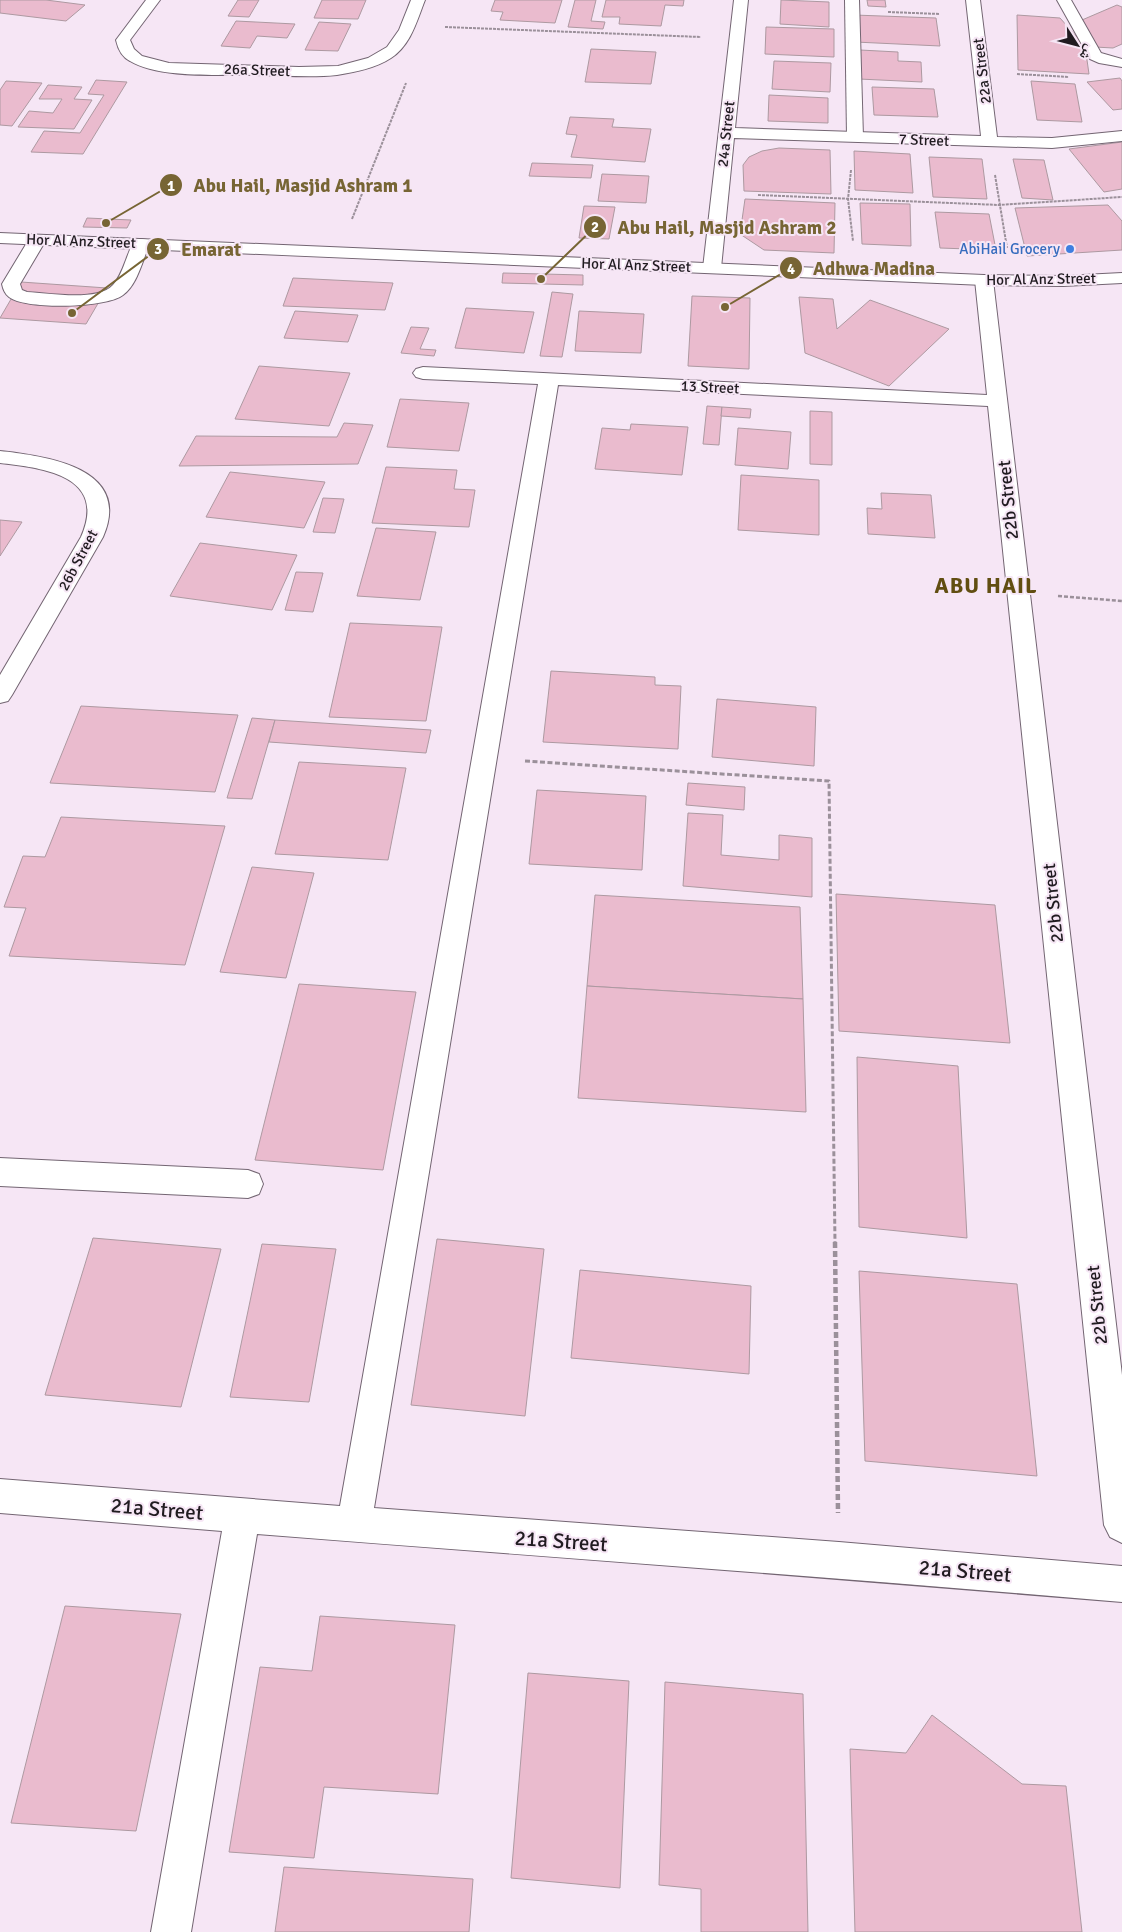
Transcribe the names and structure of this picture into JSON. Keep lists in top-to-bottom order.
{
  "streets": {
    "street": [
      "26a Street",
      "22a Street",
      "24a Street",
      "7 Street",
      "Hor Al Anz Street",
      "13 Street",
      "22b Street",
      "26b Street",
      "21a Street"
    ]
  },
  "crossings": [
    ["22a Street", "7 Street"],
    ["24a Street", "7 Street"],
    ["24a Street", "Hor Al Anz Street"],
    ["Hor Al Anz Street", "22b Street"],
    ["13 Street", "22b Street"]
  ],
  "districts": ["ABU HAIL"],
  "places": [
    "Abu Hail, Masjid Ashram 1",
    "AbiHail Grocery",
    "Abu Hail, Masjid Ashram 2",
    "Adhwa Madina",
    "Emarat"
  ],
  "north": "bottom right"
}
